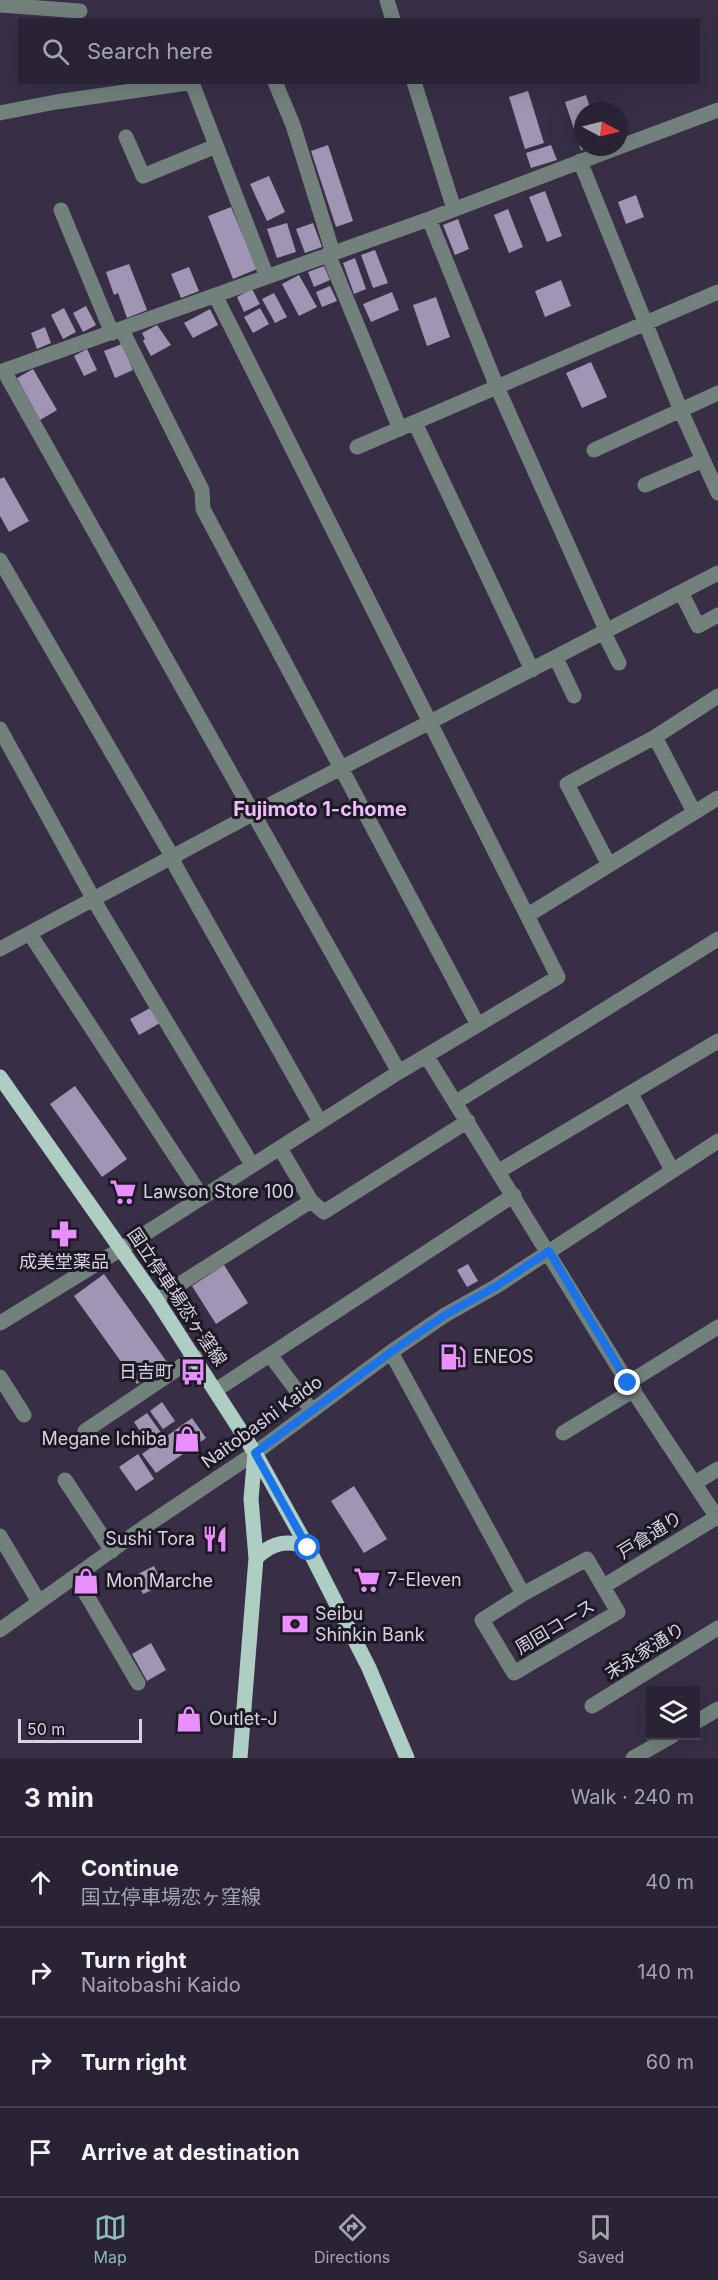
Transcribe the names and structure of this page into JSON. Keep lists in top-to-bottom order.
{
  "streets": {
    "main road": ["国立停車場恋ヶ窪線"],
    "street": [
      "Naitobashi Kaido",
      "戸倉通り",
      "周回コース",
      "末永家通り"
    ]
  },
  "crossings": [
    ["国立停車場恋ヶ窪線", "Naitobashi Kaido"],
    ["戸倉通り", "周回コース"]
  ],
  "districts": ["Fujimoto 1-chome"],
  "places": {
    "supermarket": ["Lawson Store 100", "7-Eleven"],
    "pharmacy": ["成美堂薬品"],
    "fuel station": ["ENEOS"],
    "bus stop": ["日吉町"],
    "shop": ["Megane Ichiba", "Mon Marche", "Outlet-J"],
    "restaurant": ["Sushi Tora"],
    "bank": ["Seibu Shinkin Bank"]
  },
  "scale_bar": "50 m",
  "north": "right",
  "page": {
    "search": "Search here",
    "scale": "50 m",
    "heading": ["3 min", "Walk · 240 m"],
    "list": [
      ["Continue", "国立停車場恋ヶ窪線", "40 m"],
      ["Turn right", "Naitobashi Kaido", "140 m"],
      ["Turn right", "60 m"],
      "Arrive at destination"
    ],
    "nav": ["Map", "Directions", "Saved"]
  }
}
